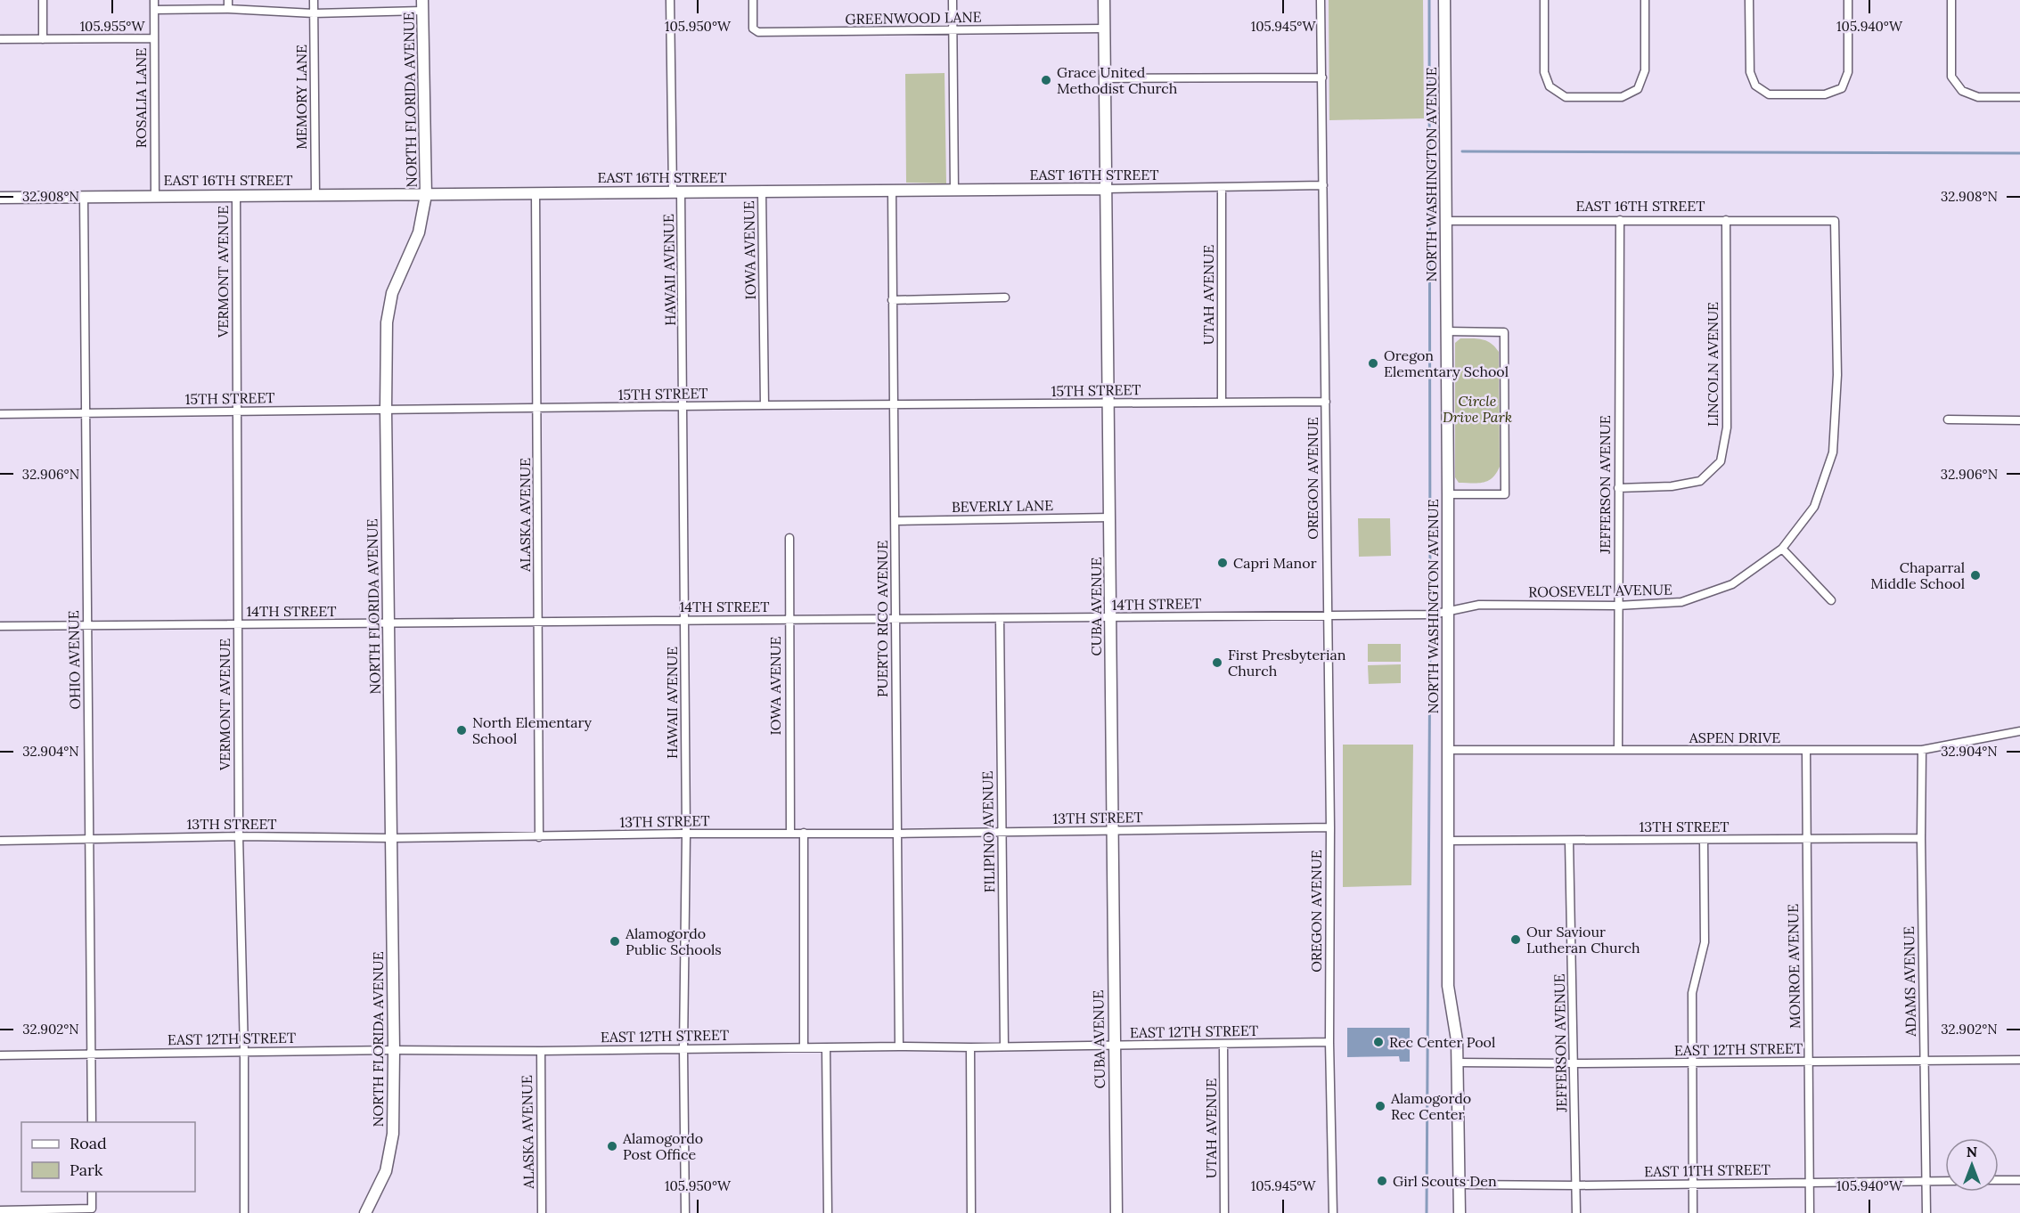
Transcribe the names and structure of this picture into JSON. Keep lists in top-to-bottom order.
{
  "streets": {
    "main road": [
      "NORTH FLORIDA AVENUE",
      "EAST 16TH STREET",
      "NORTH WASHINGTON AVENUE",
      "CUBA AVENUE"
    ],
    "street": [
      "GREENWOOD LANE",
      "MEMORY LANE",
      "ROSALIA LANE",
      "IOWA AVENUE",
      "HAWAII AVENUE",
      "VERMONT AVENUE",
      "UTAH AVENUE",
      "LINCOLN AVENUE",
      "15TH STREET",
      "OREGON AVENUE",
      "JEFFERSON AVENUE",
      "BEVERLY LANE",
      "ALASKA AVENUE",
      "ROOSEVELT AVENUE",
      "14TH STREET",
      "PUERTO RICO AVENUE",
      "OHIO AVENUE",
      "ASPEN DRIVE",
      "13TH STREET",
      "FILIPINO AVENUE",
      "MONROE AVENUE",
      "ADAMS AVENUE",
      "EAST 12TH STREET",
      "EAST 11TH STREET"
    ]
  },
  "crossings": [
    ["GREENWOOD LANE", "CUBA AVENUE"],
    ["MEMORY LANE", "EAST 16TH STREET"],
    ["ROSALIA LANE", "EAST 16TH STREET"],
    ["NORTH FLORIDA AVENUE", "EAST 16TH STREET"],
    ["NORTH FLORIDA AVENUE", "15TH STREET"],
    ["NORTH FLORIDA AVENUE", "14TH STREET"],
    ["NORTH FLORIDA AVENUE", "13TH STREET"],
    ["NORTH FLORIDA AVENUE", "EAST 12TH STREET"],
    ["EAST 16TH STREET", "NORTH WASHINGTON AVENUE"],
    ["EAST 16TH STREET", "IOWA AVENUE"],
    ["EAST 16TH STREET", "HAWAII AVENUE"],
    ["EAST 16TH STREET", "VERMONT AVENUE"],
    ["EAST 16TH STREET", "UTAH AVENUE"],
    ["EAST 16TH STREET", "LINCOLN AVENUE"],
    ["EAST 16TH STREET", "OREGON AVENUE"],
    ["EAST 16TH STREET", "JEFFERSON AVENUE"],
    ["EAST 16TH STREET", "ALASKA AVENUE"],
    ["EAST 16TH STREET", "ROOSEVELT AVENUE"],
    ["EAST 16TH STREET", "CUBA AVENUE"],
    ["EAST 16TH STREET", "PUERTO RICO AVENUE"],
    ["EAST 16TH STREET", "OHIO AVENUE"],
    ["NORTH WASHINGTON AVENUE", "ROOSEVELT AVENUE"],
    ["NORTH WASHINGTON AVENUE", "14TH STREET"],
    ["NORTH WASHINGTON AVENUE", "ASPEN DRIVE"],
    ["NORTH WASHINGTON AVENUE", "13TH STREET"],
    ["NORTH WASHINGTON AVENUE", "EAST 12TH STREET"],
    ["NORTH WASHINGTON AVENUE", "EAST 11TH STREET"],
    ["IOWA AVENUE", "15TH STREET"],
    ["IOWA AVENUE", "14TH STREET"],
    ["IOWA AVENUE", "13TH STREET"],
    ["HAWAII AVENUE", "15TH STREET"],
    ["HAWAII AVENUE", "14TH STREET"],
    ["HAWAII AVENUE", "13TH STREET"],
    ["HAWAII AVENUE", "EAST 12TH STREET"],
    ["VERMONT AVENUE", "15TH STREET"],
    ["VERMONT AVENUE", "14TH STREET"],
    ["VERMONT AVENUE", "13TH STREET"],
    ["VERMONT AVENUE", "EAST 12TH STREET"],
    ["UTAH AVENUE", "15TH STREET"],
    ["UTAH AVENUE", "EAST 12TH STREET"],
    ["LINCOLN AVENUE", "JEFFERSON AVENUE"],
    ["15TH STREET", "OREGON AVENUE"],
    ["15TH STREET", "ALASKA AVENUE"],
    ["15TH STREET", "CUBA AVENUE"],
    ["15TH STREET", "PUERTO RICO AVENUE"],
    ["15TH STREET", "OHIO AVENUE"],
    ["OREGON AVENUE", "14TH STREET"],
    ["OREGON AVENUE", "13TH STREET"],
    ["OREGON AVENUE", "EAST 12TH STREET"],
    ["JEFFERSON AVENUE", "ROOSEVELT AVENUE"],
    ["JEFFERSON AVENUE", "ASPEN DRIVE"],
    ["JEFFERSON AVENUE", "13TH STREET"],
    ["JEFFERSON AVENUE", "EAST 12TH STREET"],
    ["JEFFERSON AVENUE", "EAST 11TH STREET"],
    ["BEVERLY LANE", "CUBA AVENUE"],
    ["BEVERLY LANE", "PUERTO RICO AVENUE"],
    ["ALASKA AVENUE", "14TH STREET"],
    ["ALASKA AVENUE", "13TH STREET"],
    ["ALASKA AVENUE", "EAST 12TH STREET"],
    ["ROOSEVELT AVENUE", "14TH STREET"],
    ["14TH STREET", "CUBA AVENUE"],
    ["14TH STREET", "PUERTO RICO AVENUE"],
    ["14TH STREET", "OHIO AVENUE"],
    ["14TH STREET", "FILIPINO AVENUE"],
    ["CUBA AVENUE", "13TH STREET"],
    ["CUBA AVENUE", "EAST 12TH STREET"],
    ["PUERTO RICO AVENUE", "13TH STREET"],
    ["PUERTO RICO AVENUE", "EAST 12TH STREET"],
    ["OHIO AVENUE", "13TH STREET"],
    ["OHIO AVENUE", "EAST 12TH STREET"],
    ["ASPEN DRIVE", "MONROE AVENUE"],
    ["ASPEN DRIVE", "ADAMS AVENUE"],
    ["13TH STREET", "FILIPINO AVENUE"],
    ["13TH STREET", "MONROE AVENUE"],
    ["13TH STREET", "ADAMS AVENUE"],
    ["FILIPINO AVENUE", "EAST 12TH STREET"],
    ["MONROE AVENUE", "EAST 12TH STREET"],
    ["MONROE AVENUE", "EAST 11TH STREET"],
    ["ADAMS AVENUE", "EAST 12TH STREET"],
    ["ADAMS AVENUE", "EAST 11TH STREET"]
  ],
  "parks": ["Circle Drive Park"],
  "places": [
    "Grace United Methodist Church",
    "Oregon Elementary School",
    "Capri Manor",
    "Chaparral Middle School",
    "First Presbyterian Church",
    "North Elementary School",
    "Our Saviour Lutheran Church",
    "Alamogordo Public Schools",
    "Rec Center Pool",
    "Alamogordo Rec Center",
    "Alamogordo Post Office",
    "Girl Scouts Den"
  ],
  "legend": ["Road", "Park"],
  "north": "top",
  "coordinates": [
    "105.955°W",
    "105.950°W",
    "105.945°W",
    "105.940°W",
    "32.908°N",
    "32.906°N",
    "32.904°N",
    "32.902°N"
  ]
}
